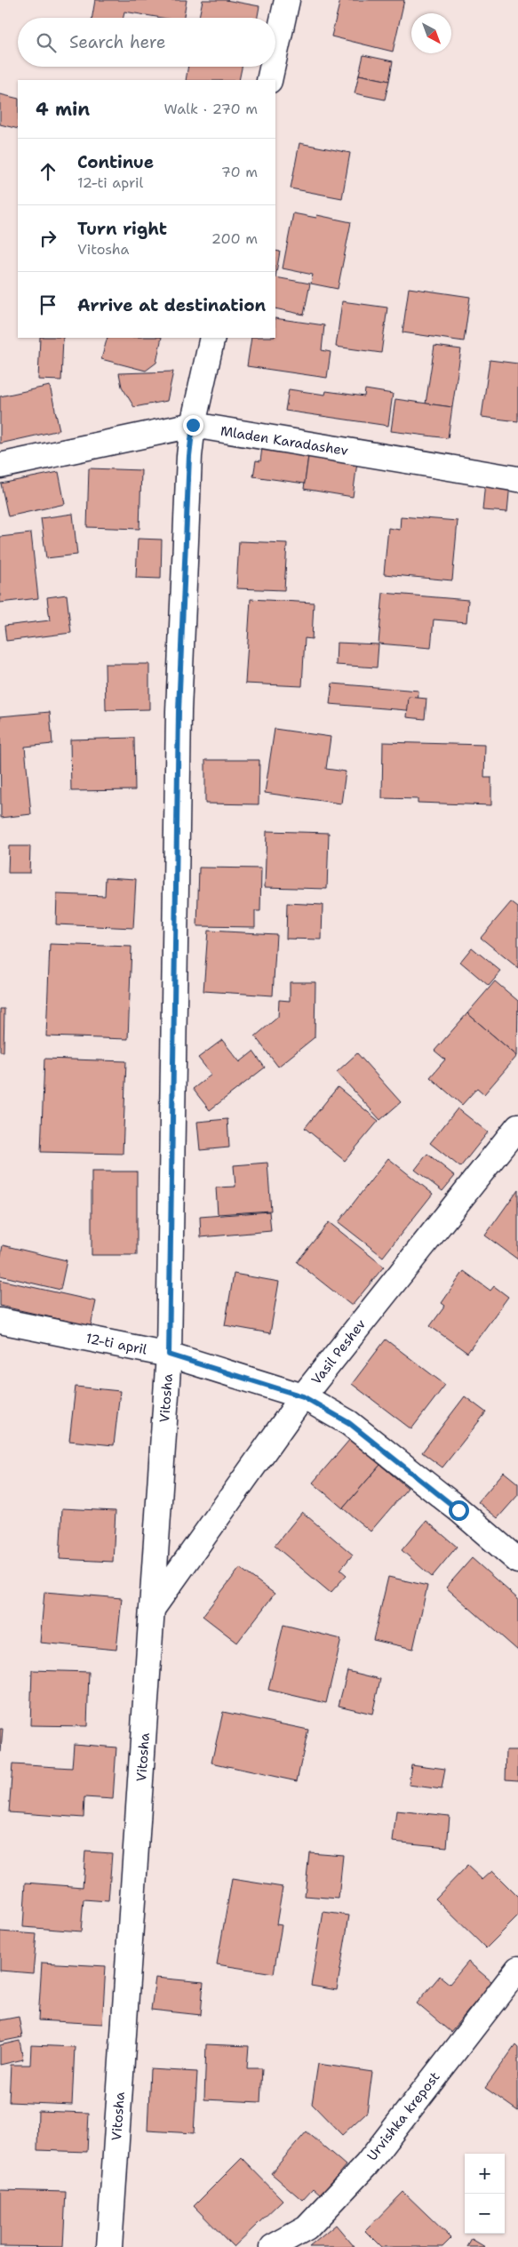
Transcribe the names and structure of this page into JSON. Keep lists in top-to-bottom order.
{
  "streets": {
    "street": [
      "Mladen Karadashev",
      "12-ti april",
      "Vasil Peshev",
      "Vitosha",
      "Urvishka krepost"
    ]
  },
  "crossings": [
    ["Mladen Karadashev", "Vitosha"],
    ["12-ti april", "Vasil Peshev"],
    ["12-ti april", "Vitosha"],
    ["Vasil Peshev", "Vitosha"]
  ],
  "north": "bottom right",
  "page": {
    "search": "Search here",
    "heading": ["4 min", "Walk · 270 m"],
    "list": [
      ["Continue", "12-ti april", "70 m"],
      ["Turn right", "Vitosha", "200 m"],
      "Arrive at destination"
    ],
    "map_buttons": ["+", "−"]
  }
}
